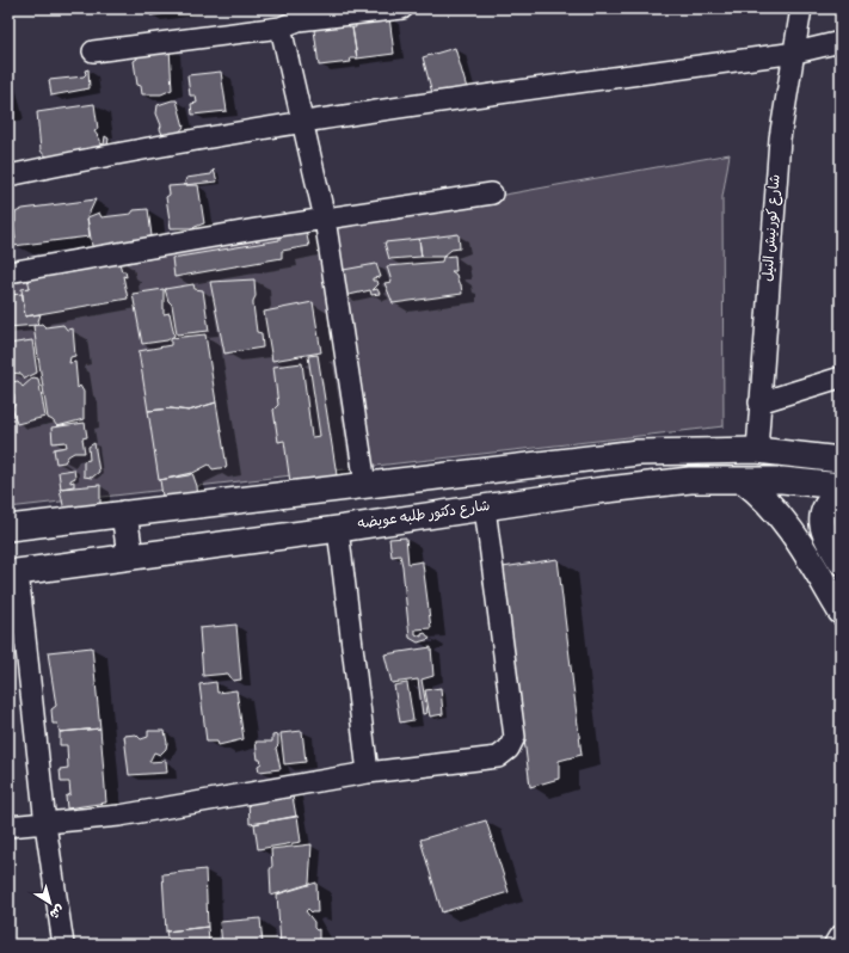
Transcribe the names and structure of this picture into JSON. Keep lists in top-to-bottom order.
{
  "streets": {
    "street": ["شارع كورنيش النيل", "شارع دكتور طلبه عويضه"]
  },
  "north": "bottom right"
}
